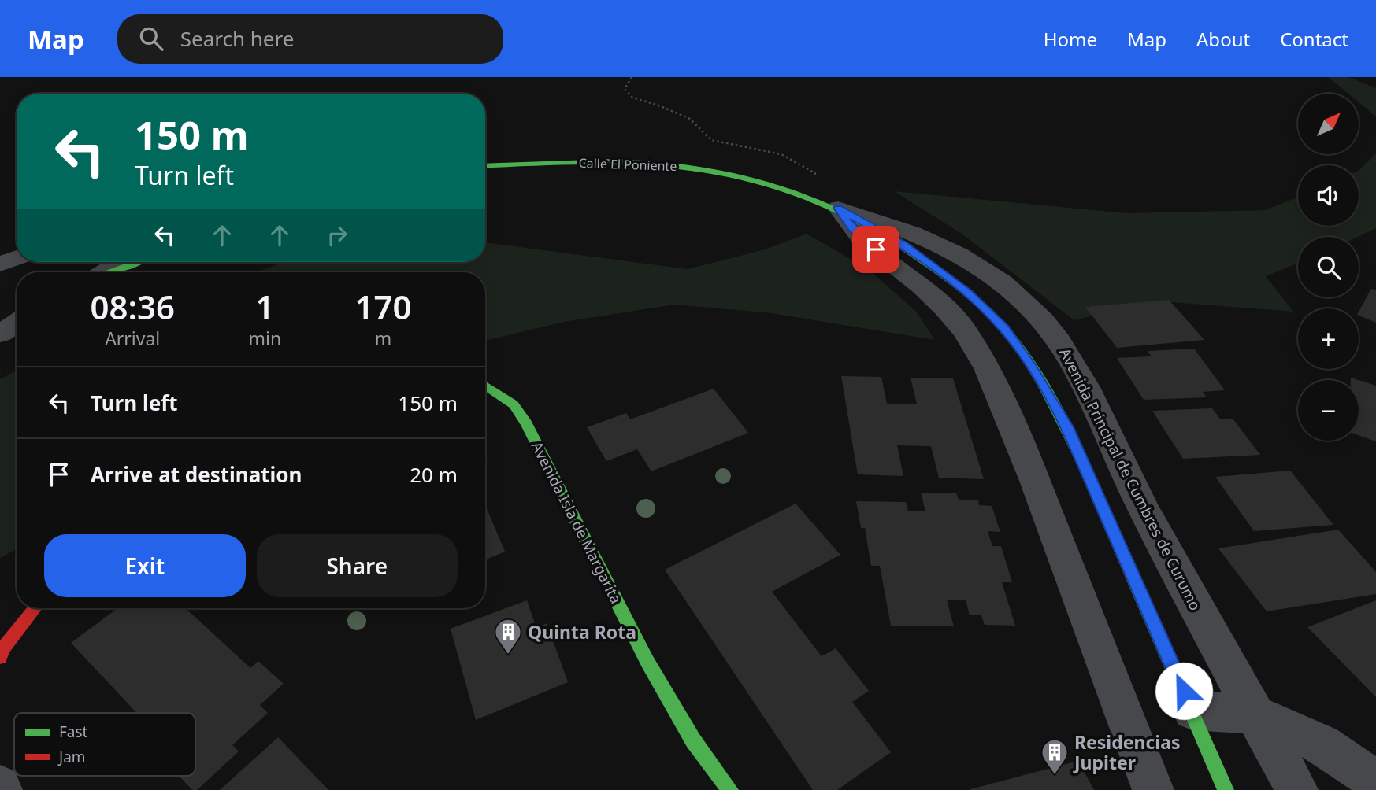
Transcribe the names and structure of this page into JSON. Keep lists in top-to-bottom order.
{
  "streets": {
    "street": ["Calle El Poniente", "Avenida Principal de Cumbres de Curumo", "Avenida Isla de Margarita"]
  },
  "crossings": [
    ["Calle El Poniente", "Avenida Principal de Cumbres de Curumo"]
  ],
  "places": {
    "building": ["Quinta Rota", "Residencias Jupiter"]
  },
  "legend": ["Fast", "Jam"],
  "north": "top right",
  "page": {
    "header": "Map",
    "search": "Search here",
    "nav": [
      "Home",
      "Map",
      "About",
      "Contact"
    ],
    "map_buttons": ["+", "−"],
    "turn": ["150 m", "Turn left"],
    "eta": [
      "08:36",
      "Arrival",
      "1",
      "min",
      "170",
      "m"
    ],
    "list": [
      {
        "name": "Turn left",
        "value": "150 m"
      },
      {
        "name": "Arrive at destination",
        "value": "20 m"
      }
    ],
    "buttons": ["Exit", "Share"]
  }
}
